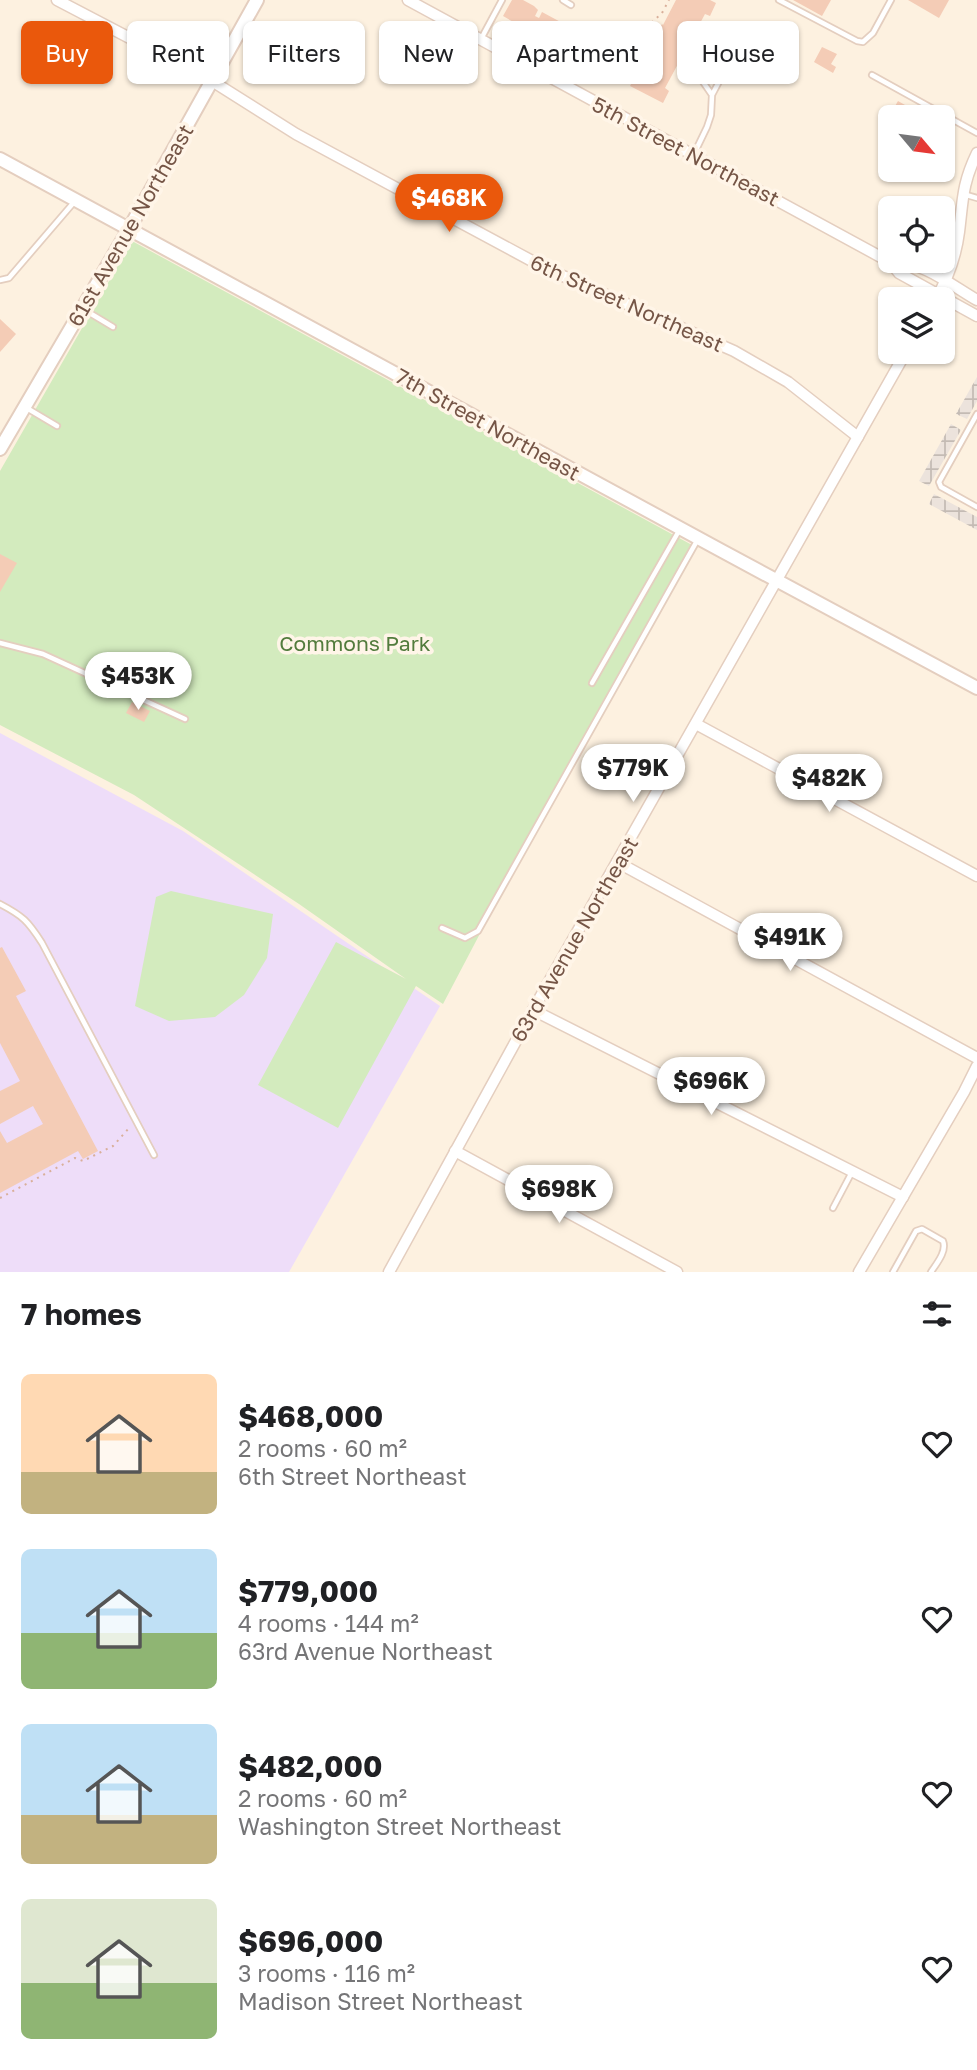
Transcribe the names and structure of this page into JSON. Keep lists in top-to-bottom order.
{
  "streets": {
    "street": [
      "5th Street Northeast",
      "61st Avenue Northeast",
      "6th Street Northeast",
      "7th Street Northeast",
      "63rd Avenue Northeast"
    ]
  },
  "crossings": [
    ["61st Avenue Northeast", "7th Street Northeast"],
    ["6th Street Northeast", "63rd Avenue Northeast"],
    ["7th Street Northeast", "63rd Avenue Northeast"]
  ],
  "parks": ["Commons Park"],
  "north": "bottom right",
  "page": {
    "chip": [
      "Buy",
      "Rent",
      "Filters",
      "New",
      "Apartment",
      "House"
    ],
    "price": [
      "$468K",
      "$453K",
      "$779K",
      "$482K",
      "$491K",
      "$696K",
      "$698K"
    ],
    "heading": "7 homes",
    "list": [
      {
        "name": "$468,000",
        "note": "2 rooms · 60 m² · 6th Street Northeast"
      },
      {
        "name": "$779,000",
        "note": "4 rooms · 144 m² · 63rd Avenue Northeast"
      },
      {
        "name": "$482,000",
        "note": "2 rooms · 60 m² · Washington Street Northeast"
      },
      {
        "name": "$696,000",
        "note": "3 rooms · 116 m² · Madison Street Northeast"
      }
    ]
  }
}
